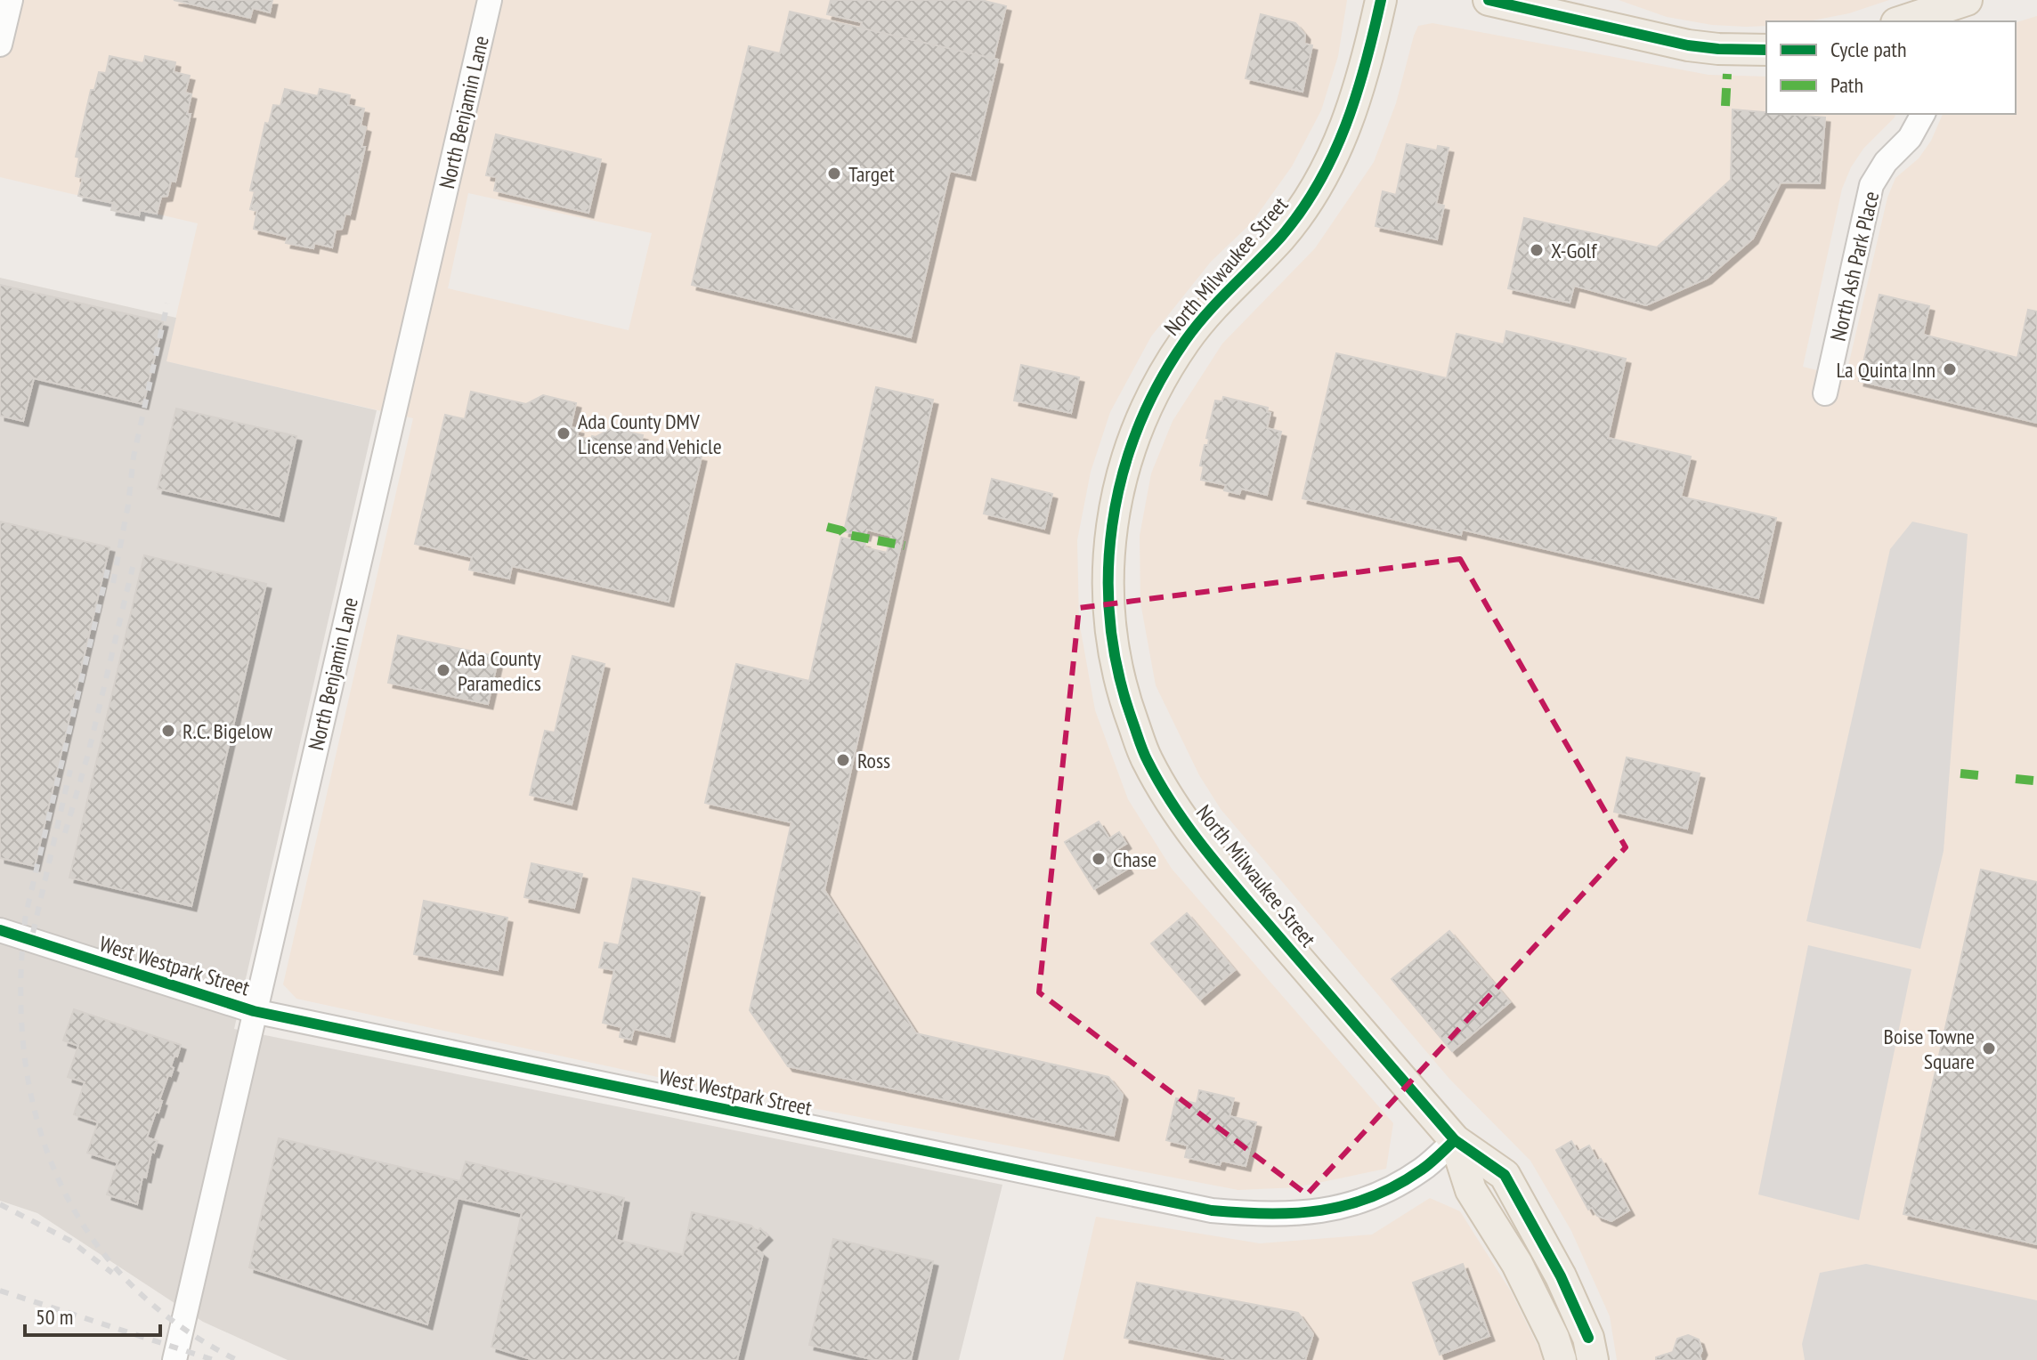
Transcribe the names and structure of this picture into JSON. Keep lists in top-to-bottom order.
{
  "streets": {
    "main road": ["North Milwaukee Street"],
    "street": ["North Benjamin Lane", "North Ash Park Place", "West Westpark Street"]
  },
  "crossings": [
    ["North Benjamin Lane", "West Westpark Street"],
    ["North Milwaukee Street", "West Westpark Street"]
  ],
  "places": [
    "Target",
    "X-Golf",
    "La Quinta Inn",
    "Ada County DMV License and Vehicle",
    "Ada County Paramedics",
    "R.C. Bigelow",
    "Ross",
    "Chase",
    "Boise Towne Square"
  ],
  "legend": ["Cycle path", "Path"],
  "scale_bar": "50 m"
}
